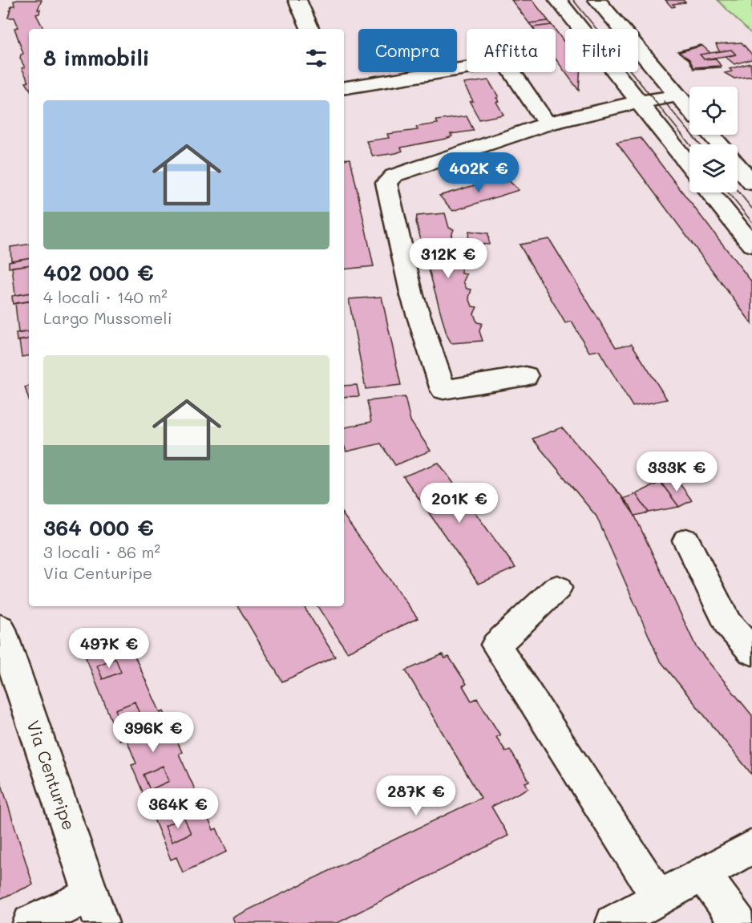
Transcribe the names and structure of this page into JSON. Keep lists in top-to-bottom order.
{
  "streets": {
    "street": ["Via Centuripe"]
  },
  "page": {
    "chip": ["Compra", "Affitta", "Filtri"],
    "heading": "8 immobili",
    "list": [
      {
        "name": "402 000 €",
        "note": "4 locali · 140 m² · Largo Mussomeli"
      },
      {
        "name": "364 000 €",
        "note": "3 locali · 86 m² · Via Centuripe"
      }
    ],
    "price": [
      "402K €",
      "312K €",
      "333K €",
      "201K €",
      "497K €",
      "396K €",
      "287K €",
      "364K €"
    ]
  }
}
